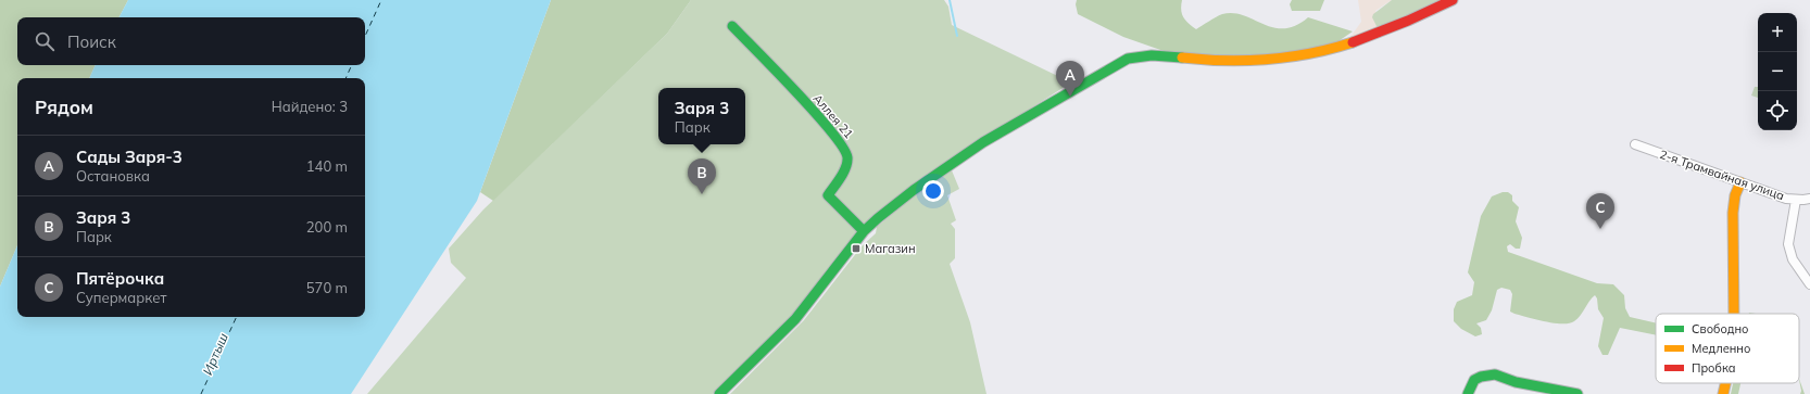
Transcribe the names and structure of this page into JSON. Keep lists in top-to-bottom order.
{
  "streets": {
    "street": ["Аллея 21", "2-я Трамвайная улица"]
  },
  "water": ["Иртыш"],
  "places": {
    "transit": ["Магазин"]
  },
  "legend": ["Свободно", "Медленно", "Пробка"],
  "page": {
    "map_buttons": ["+", "−"],
    "search": "Поиск",
    "pins": ["A", "B", "C"],
    "heading": ["Рядом", "Найдено: 3"],
    "popup": ["Заря 3", "Парк"],
    "list": [
      {
        "mark": "A",
        "name": "Сады Заря-3",
        "note": "Остановка",
        "value": "140 m"
      },
      {
        "mark": "B",
        "name": "Заря 3",
        "note": "Парк",
        "value": "200 m"
      },
      {
        "mark": "C",
        "name": "Пятёрочка",
        "note": "Супермаркет",
        "value": "570 m"
      }
    ]
  }
}
